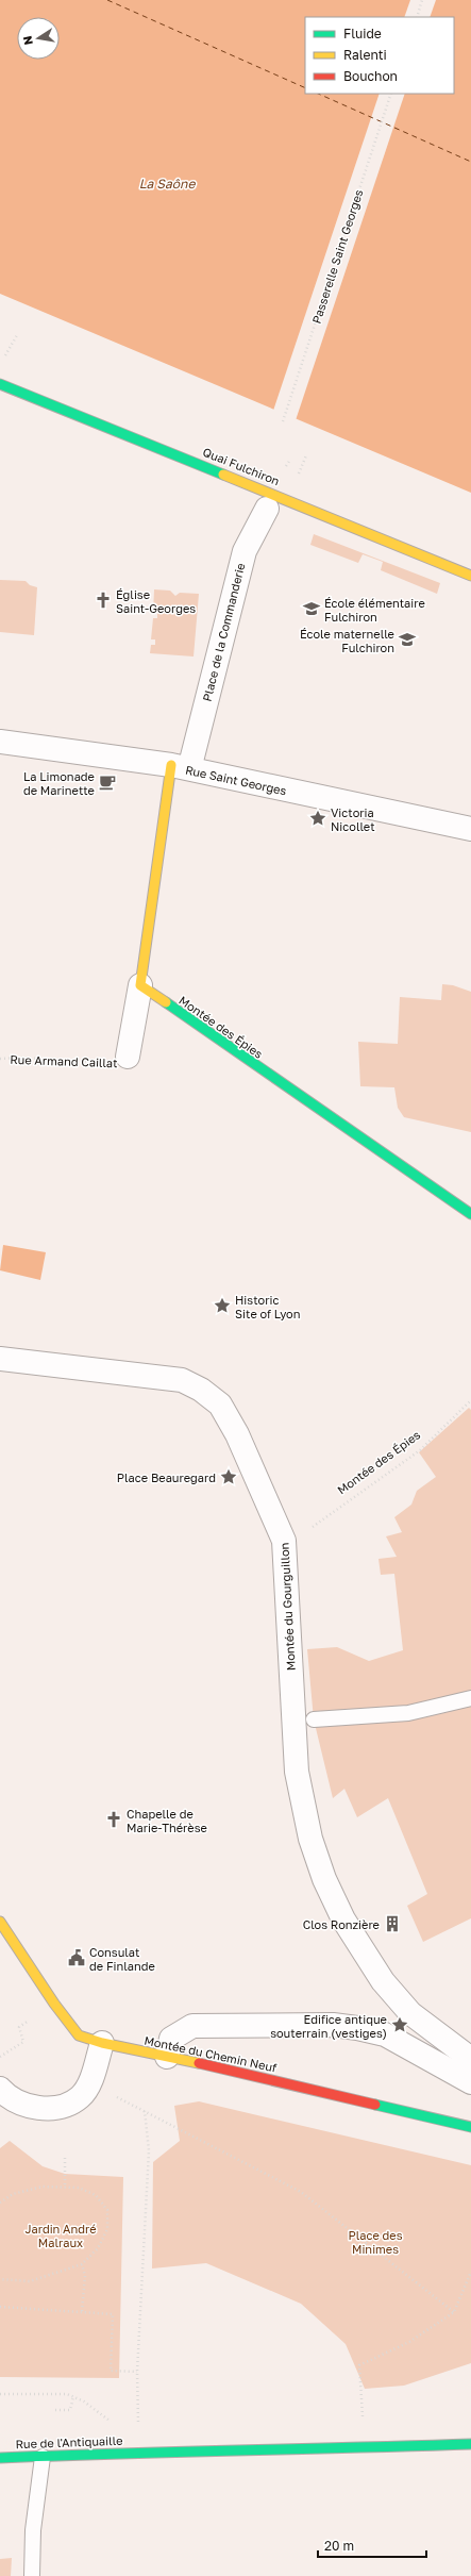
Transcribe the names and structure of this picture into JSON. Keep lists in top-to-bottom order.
{
  "streets": {
    "street": [
      "Quai Fulchiron",
      "Place de la Commanderie",
      "Rue Saint Georges",
      "Montée des Épies",
      "Rue Armand Caillat",
      "Montée du Gourguillon",
      "Montée du Chemin Neuf",
      "Rue de l'Antiquaille"
    ],
    "path": ["Passerelle Saint Georges"]
  },
  "crossings": [
    ["Place de la Commanderie", "Rue Saint Georges"],
    ["Montée des Épies", "Rue Armand Caillat"]
  ],
  "water": ["La Saône"],
  "parks": ["Jardin André Malraux", "Place des Minimes"],
  "places": {
    "church": ["Église Saint-Georges", "Chapelle de Marie-Thérèse"],
    "school or university": ["École élémentaire Fulchiron", "École maternelle Fulchiron"],
    "cafe": ["La Limonade de Marinette"],
    "place": [
      "Victoria Nicollet",
      "Historic Site of Lyon",
      "Place Beauregard",
      "Edifice antique souterrain (vestiges)"
    ],
    "building": ["Clos Ronzière"],
    "public building": ["Consulat de Finlande"]
  },
  "legend": ["Fluide", "Ralenti", "Bouchon"],
  "scale_bar": "20 m",
  "north": "left"
}
